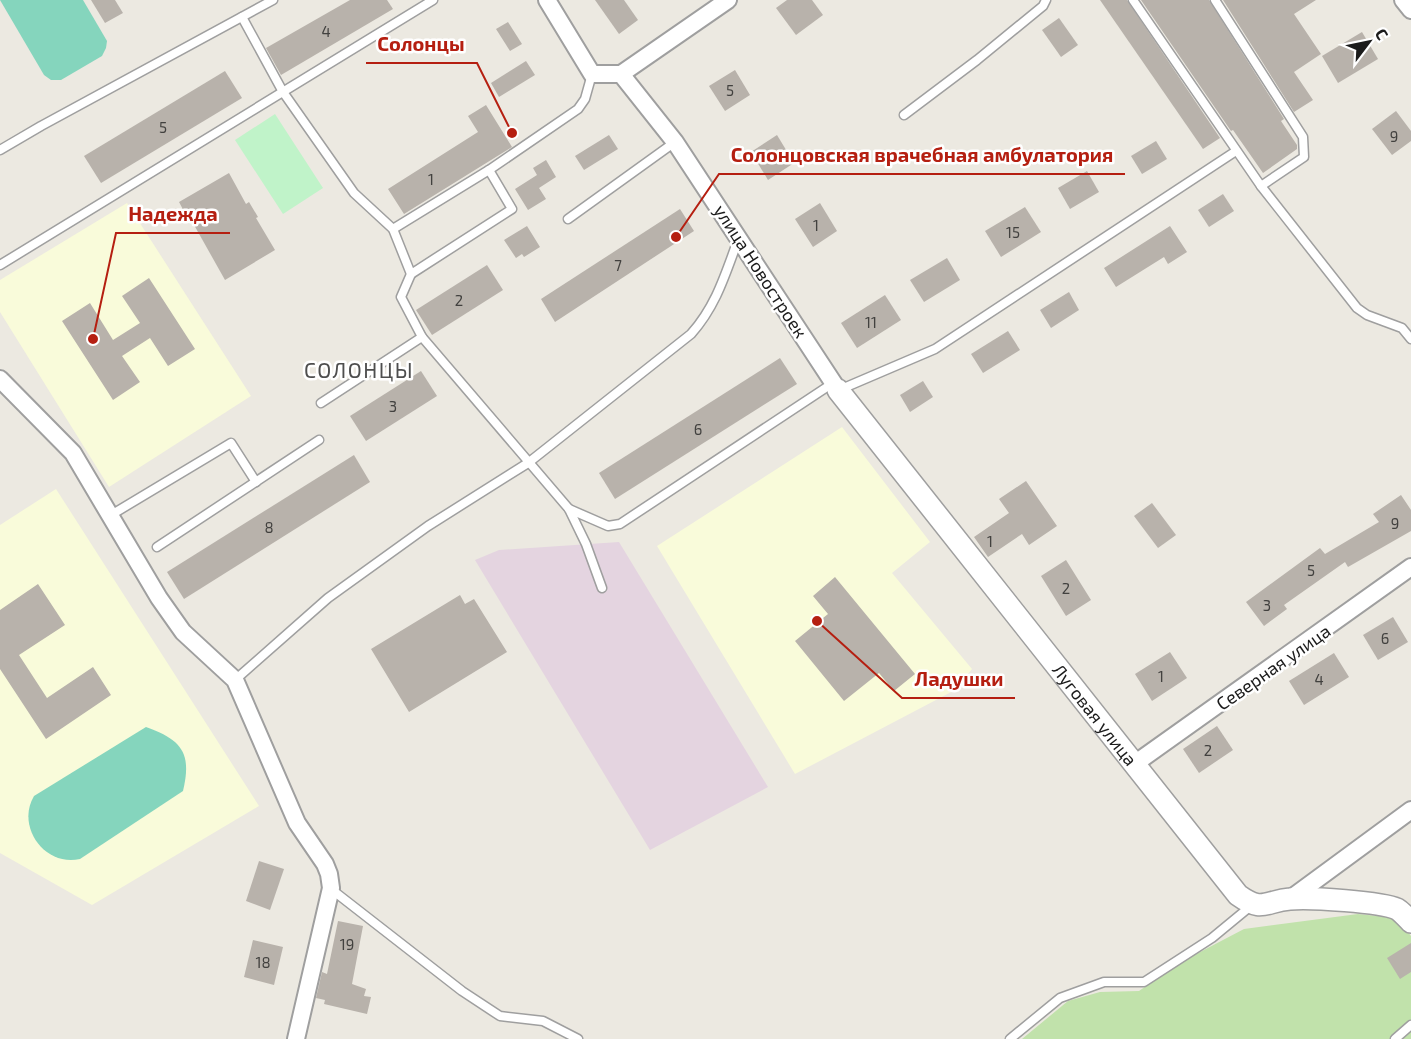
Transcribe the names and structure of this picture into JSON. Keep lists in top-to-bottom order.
{
  "streets": {
    "street": ["улица Новостроек", "Северная улица", "Луговая улица"]
  },
  "crossings": [
    ["улица Новостроек", "Луговая улица"],
    ["Северная улица", "Луговая улица"]
  ],
  "districts": ["СОЛОНЦЫ"],
  "places": [
    "Солонцы",
    "Солонцовская врачебная амбулатория",
    "Надежда",
    "Ладушки"
  ],
  "house_numbers": [
    "4",
    "5",
    "5",
    "9",
    "1",
    "1",
    "15",
    "7",
    "2",
    "11",
    "3",
    "6",
    "9",
    "8",
    "1",
    "5",
    "2",
    "3",
    "6",
    "1",
    "4",
    "2",
    "19",
    "18"
  ],
  "north": "top right"
}
